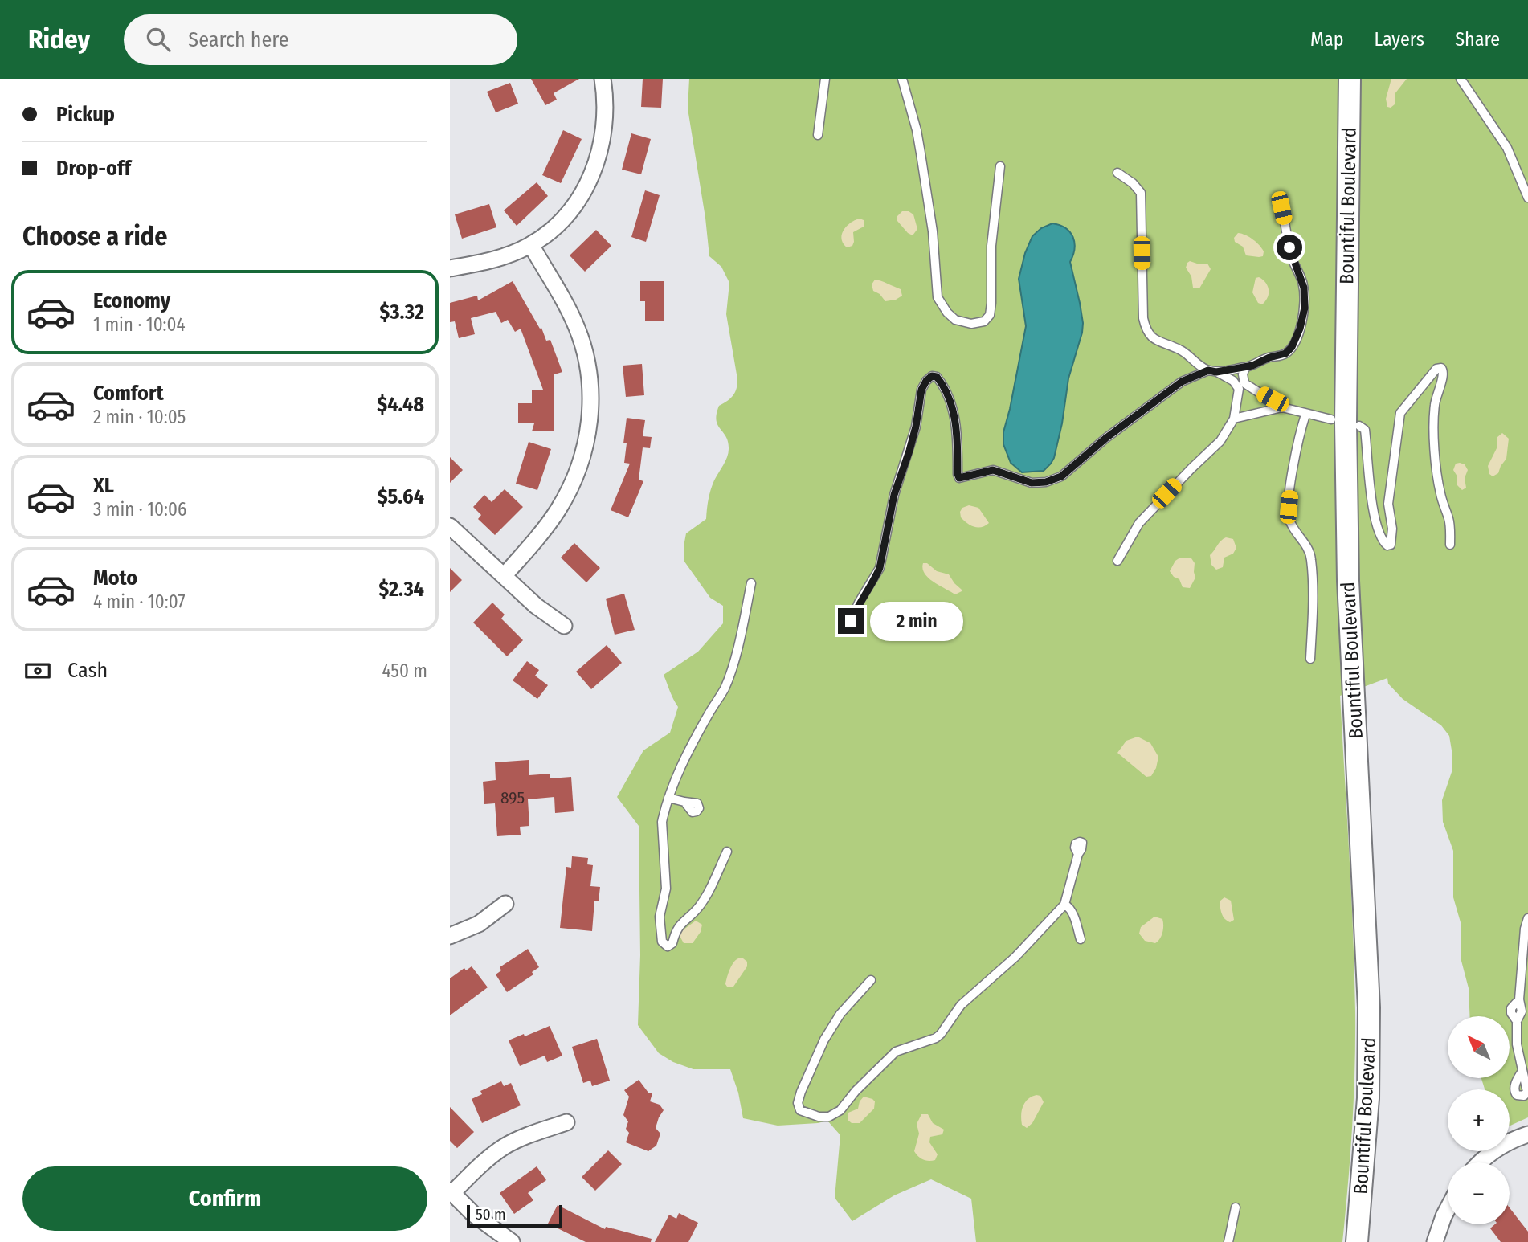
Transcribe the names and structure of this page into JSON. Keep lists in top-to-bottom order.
{
  "streets": {
    "main road": ["Bountiful Boulevard"]
  },
  "house_numbers": ["895"],
  "scale_bar": "50 m",
  "north": "top left",
  "page": {
    "header": "Ridey",
    "search": "Search here",
    "nav": ["Map", "Layers", "Share"],
    "banner": ["Pickup", "Drop-off"],
    "heading": "Choose a ride",
    "list": [
      {
        "name": "Economy",
        "note": "1 min · 10:04",
        "value": "$3.32"
      },
      {
        "name": "Comfort",
        "note": "2 min · 10:05",
        "value": "$4.48"
      },
      {
        "name": "XL",
        "note": "3 min · 10:06",
        "value": "$5.64"
      },
      {
        "name": "Moto",
        "note": "4 min · 10:07",
        "value": "$2.34"
      }
    ],
    "bubble": "2 min",
    "pay": ["Cash", "450 m"],
    "map_buttons": ["+", "−"],
    "buttons": "Confirm",
    "scale": "50 m"
  }
}
